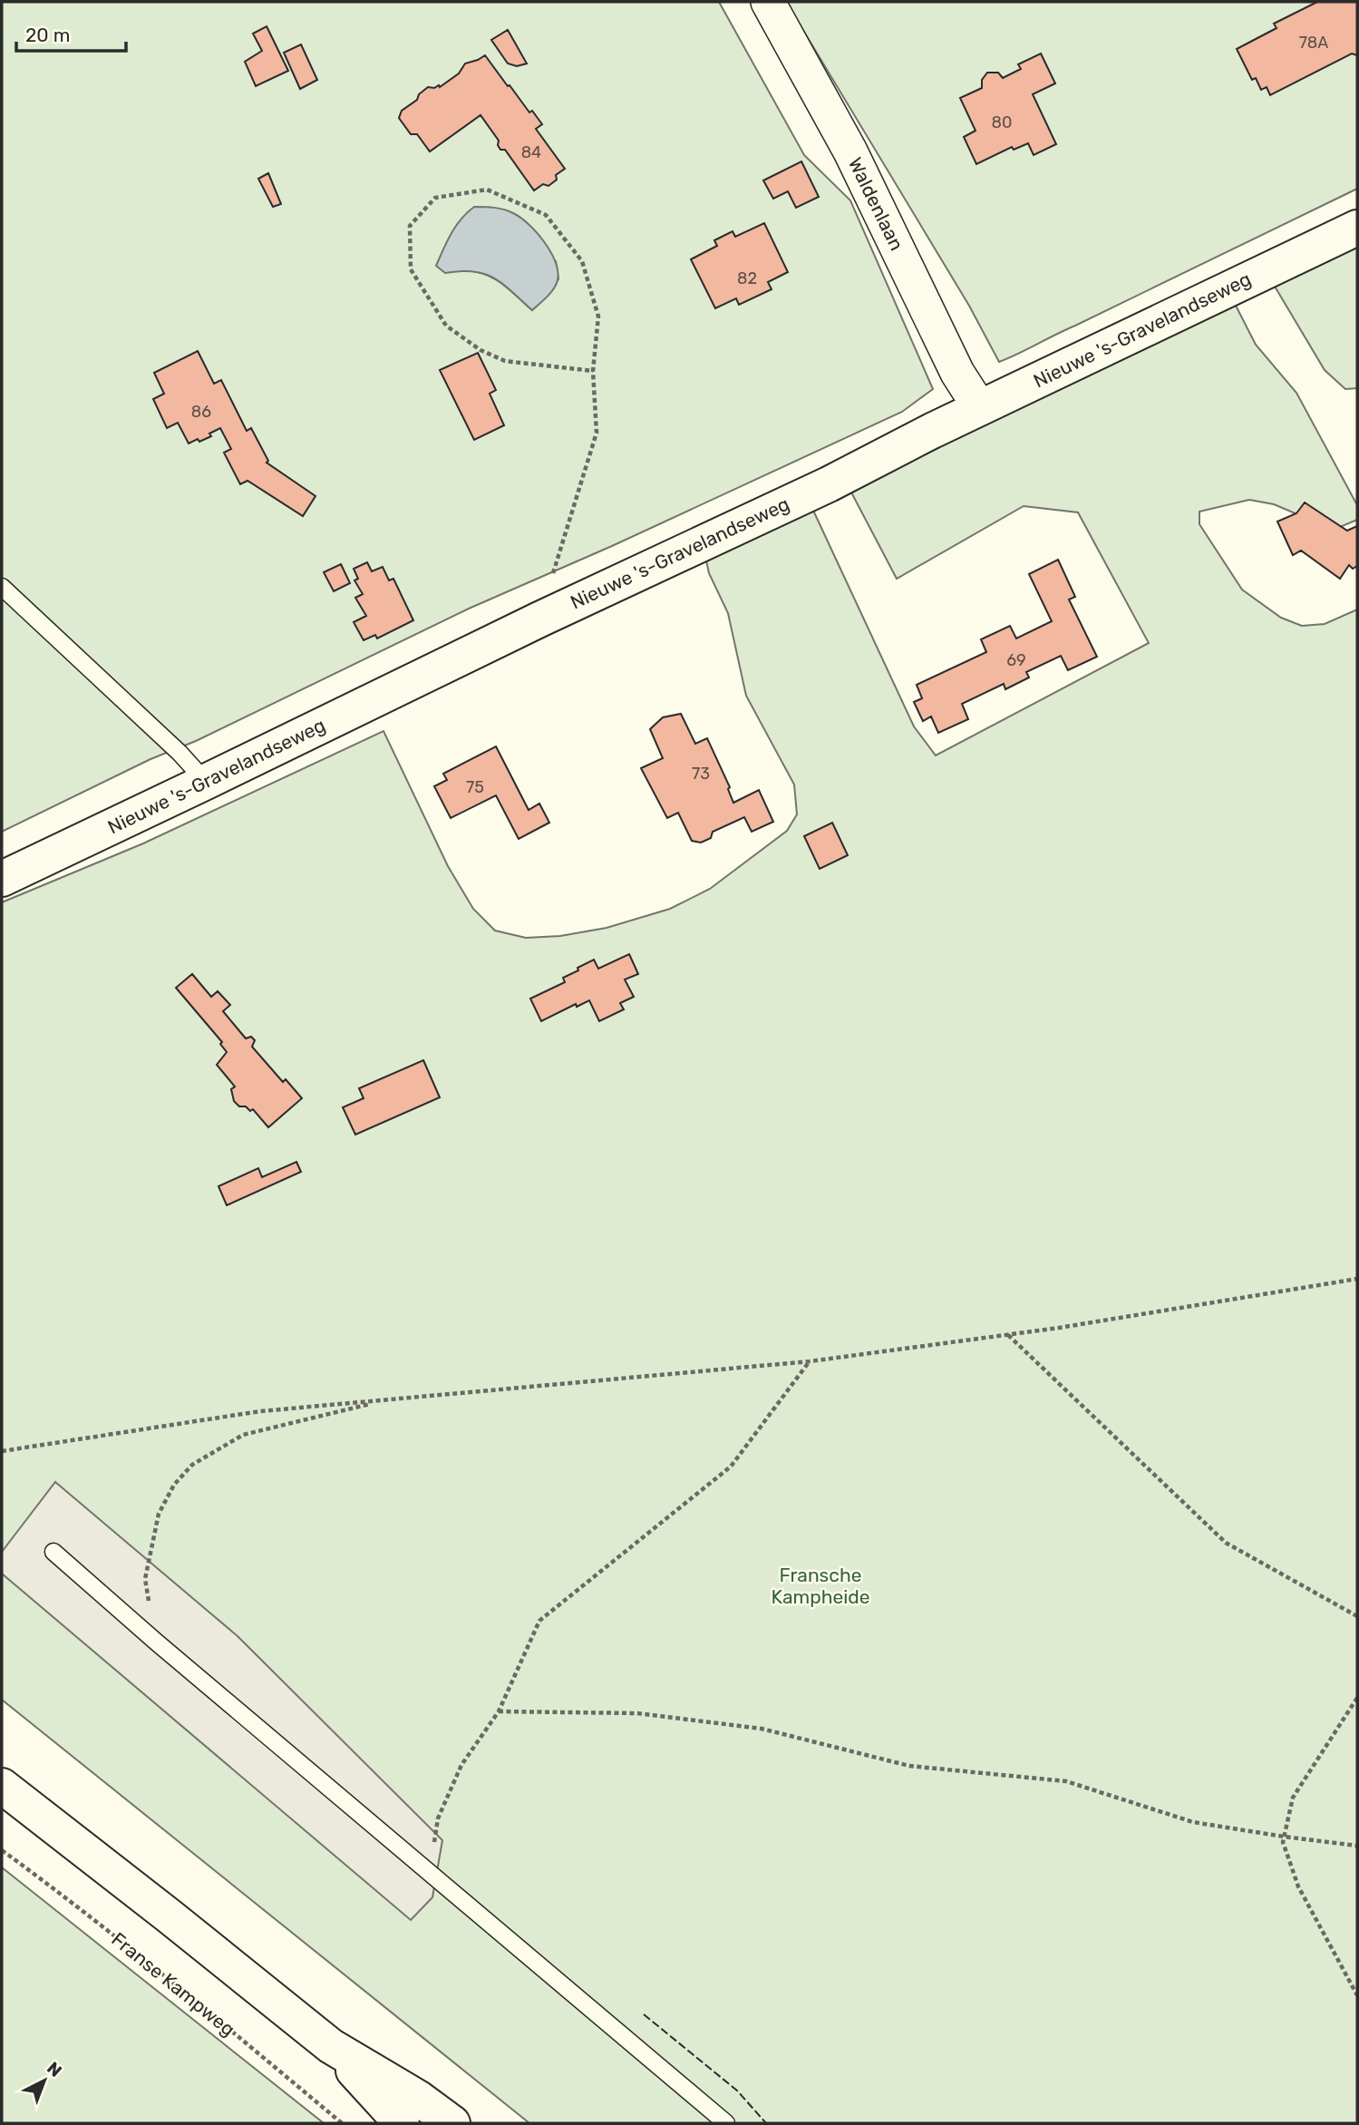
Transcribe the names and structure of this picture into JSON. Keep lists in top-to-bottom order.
{
  "streets": {
    "main road": ["Nieuwe 's-Gravelandseweg"],
    "street": ["Waldenlaan"],
    "path": ["Franse Kampweg"]
  },
  "crossings": [
    ["Waldenlaan", "Nieuwe 's-Gravelandseweg"]
  ],
  "parks": ["Fransche Kampheide"],
  "house_numbers": [
    "78A",
    "80",
    "84",
    "82",
    "86",
    "69",
    "73",
    "75"
  ],
  "scale_bar": "20 m",
  "north": "top right"
}
